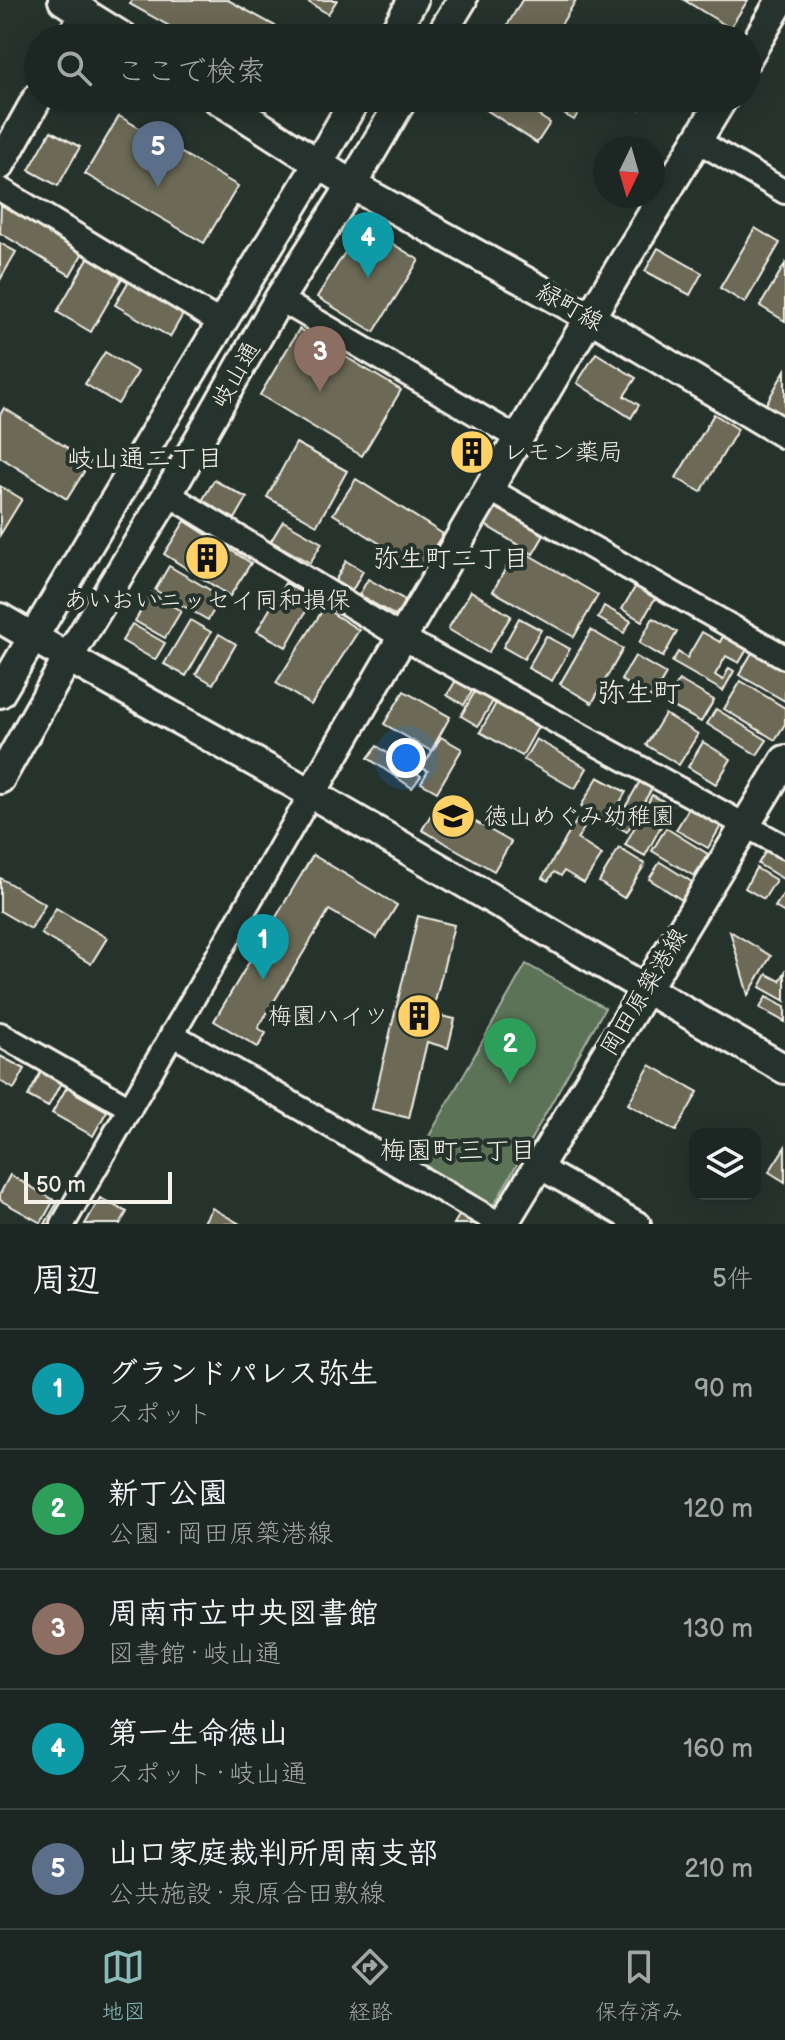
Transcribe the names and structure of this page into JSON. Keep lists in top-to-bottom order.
{
  "streets": {
    "street": ["緑町線", "岐山通", "岡田原築港線"]
  },
  "crossings": [
    ["緑町線", "岐山通"]
  ],
  "districts": [
    "岐山通二丁目",
    "弥生町二丁目",
    "弥生町",
    "梅園町三丁目"
  ],
  "places": {
    "building": ["レモン薬局", "あいおいニッセイ同和損保", "梅園ハイツ"],
    "school or university": ["徳山めぐみ幼稚園"]
  },
  "scale_bar": "50 m",
  "north": "bottom",
  "page": {
    "search": "ここで検索",
    "pins": [
      "5",
      "4",
      "3",
      "1",
      "2"
    ],
    "scale": "50 m",
    "heading": ["周辺", "5件"],
    "list": [
      {
        "mark": "1",
        "name": "グランドパレス弥生",
        "note": "スポット",
        "value": "90 m"
      },
      {
        "mark": "2",
        "name": "新丁公園",
        "note": "公園 · 岡田原築港線",
        "value": "120 m"
      },
      {
        "mark": "3",
        "name": "周南市立中央図書館",
        "note": "図書館 · 岐山通",
        "value": "130 m"
      },
      {
        "mark": "4",
        "name": "第一生命徳山",
        "note": "スポット · 岐山通",
        "value": "160 m"
      },
      {
        "mark": "5",
        "name": "山口家庭裁判所周南支部",
        "note": "公共施設 · 泉原合田敷線",
        "value": "210 m"
      }
    ],
    "nav": ["地図", "経路", "保存済み"]
  }
}
